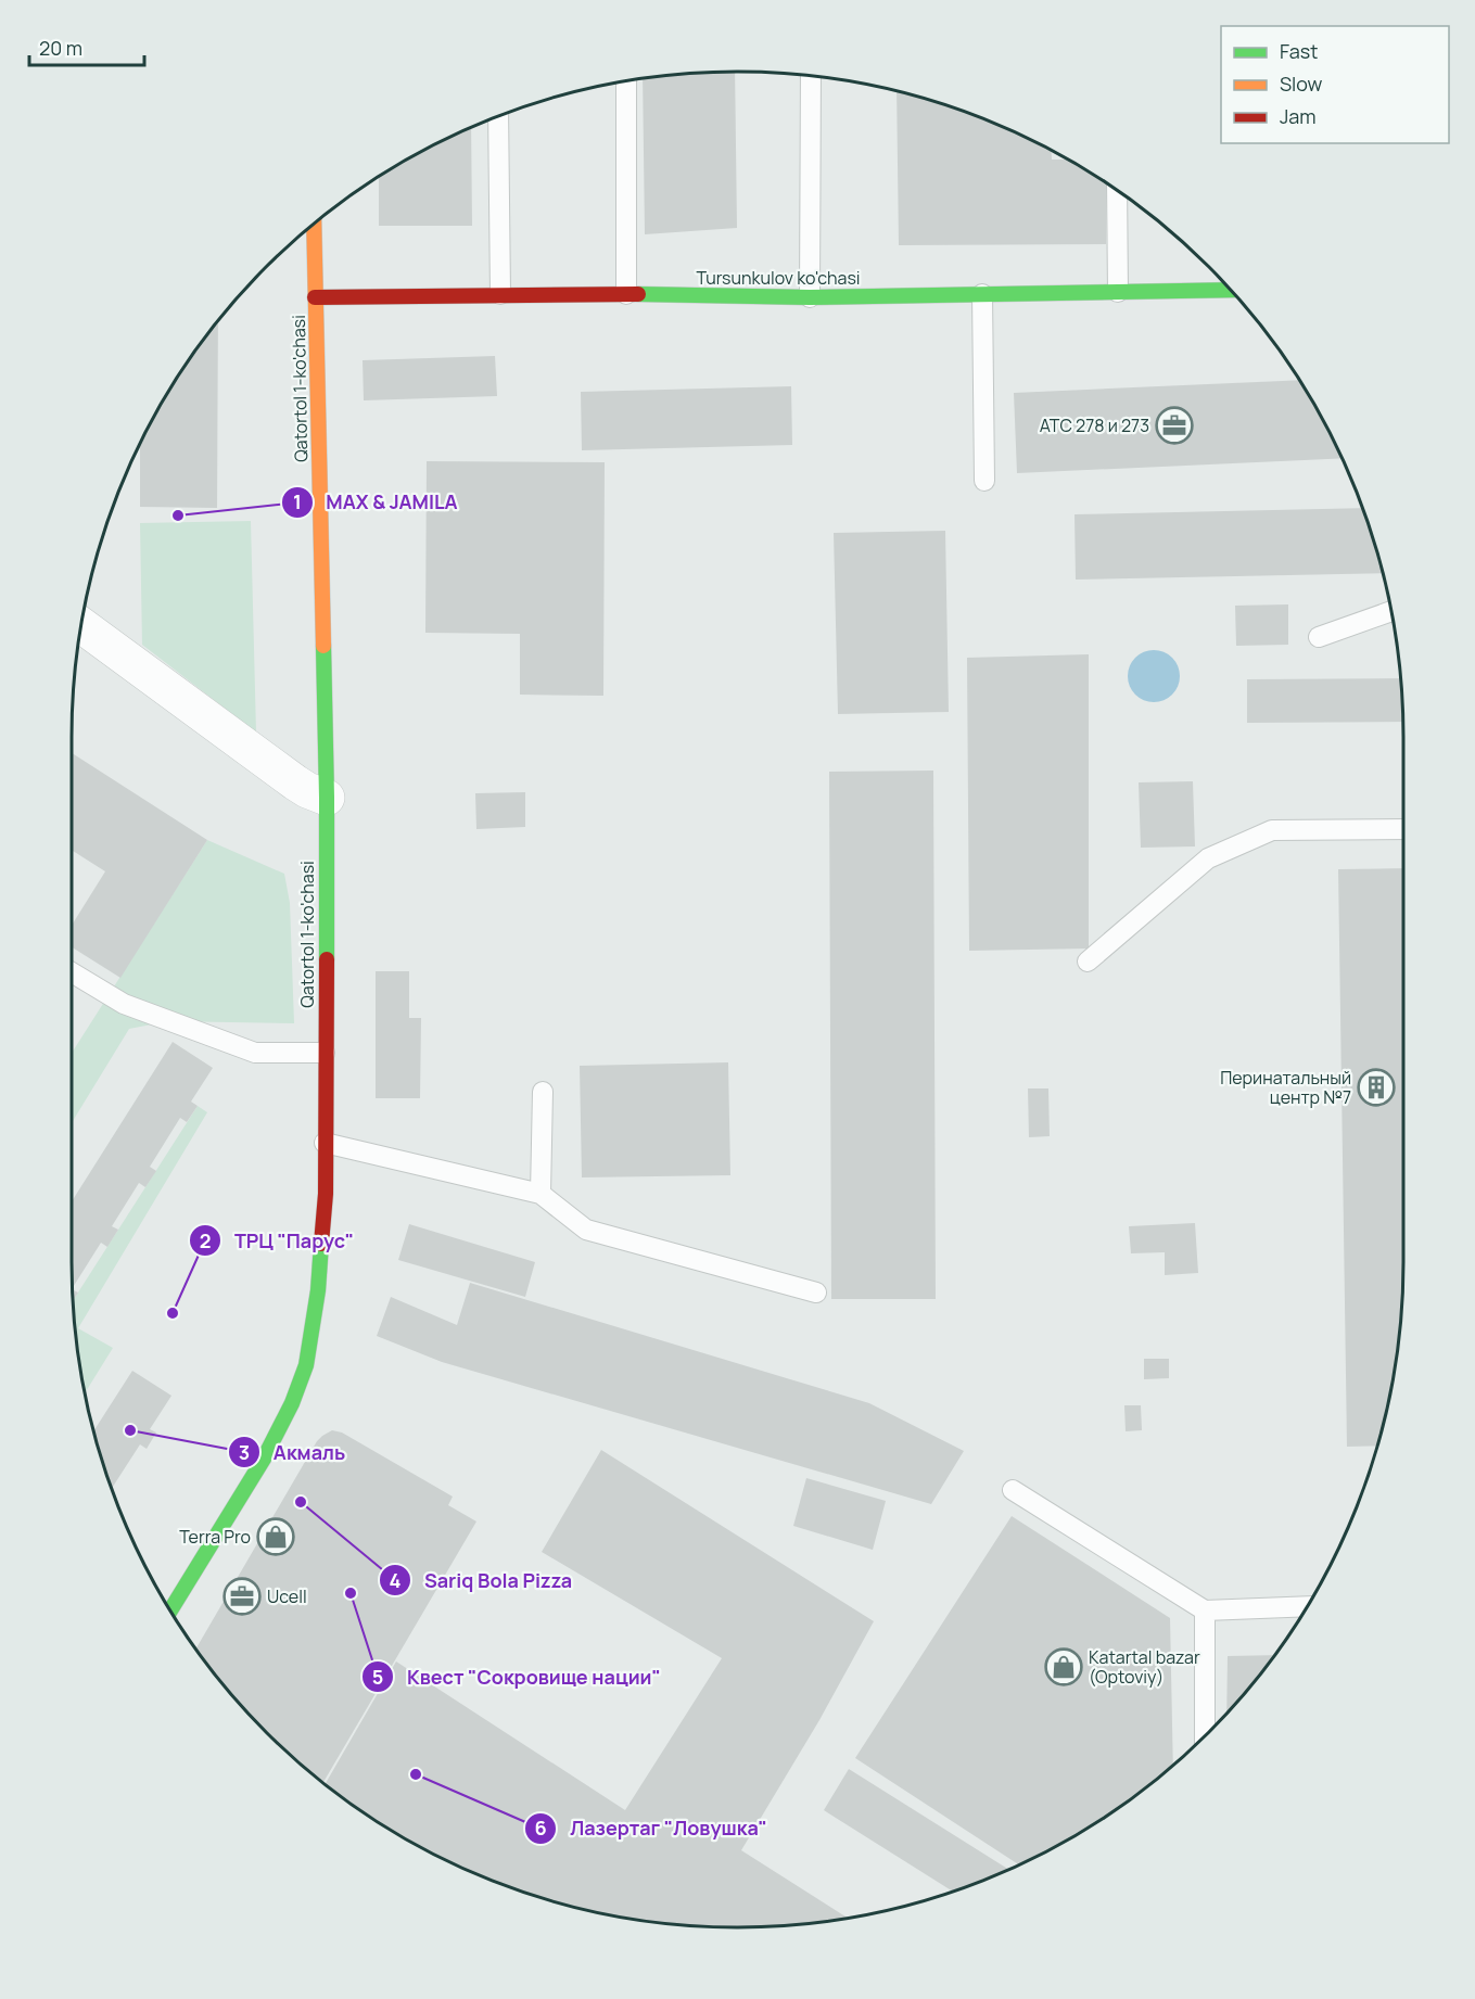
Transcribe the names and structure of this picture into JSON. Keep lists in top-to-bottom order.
{
  "streets": {
    "street": ["Tursunkulov ko'chasi", "Qatortol 1-ko'chasi"]
  },
  "crossings": [
    ["Tursunkulov ko'chasi", "Qatortol 1-ko'chasi"]
  ],
  "places": {
    "office": ["АТС 278 и 273", "Ucell"],
    "other": [
      "MAX & JAMILA",
      "ТРЦ \"Парус\"",
      "Акмаль",
      "Sariq Bola Pizza",
      "Квест \"Сокровище нации\"",
      "Лазертаг \"Ловушка\""
    ],
    "building": ["Перинатальный центр №7"],
    "shop": ["Terra Pro", "Katartal bazar (Optoviy)"]
  },
  "legend": ["Fast", "Slow", "Jam"],
  "scale_bar": "20 m"
}
